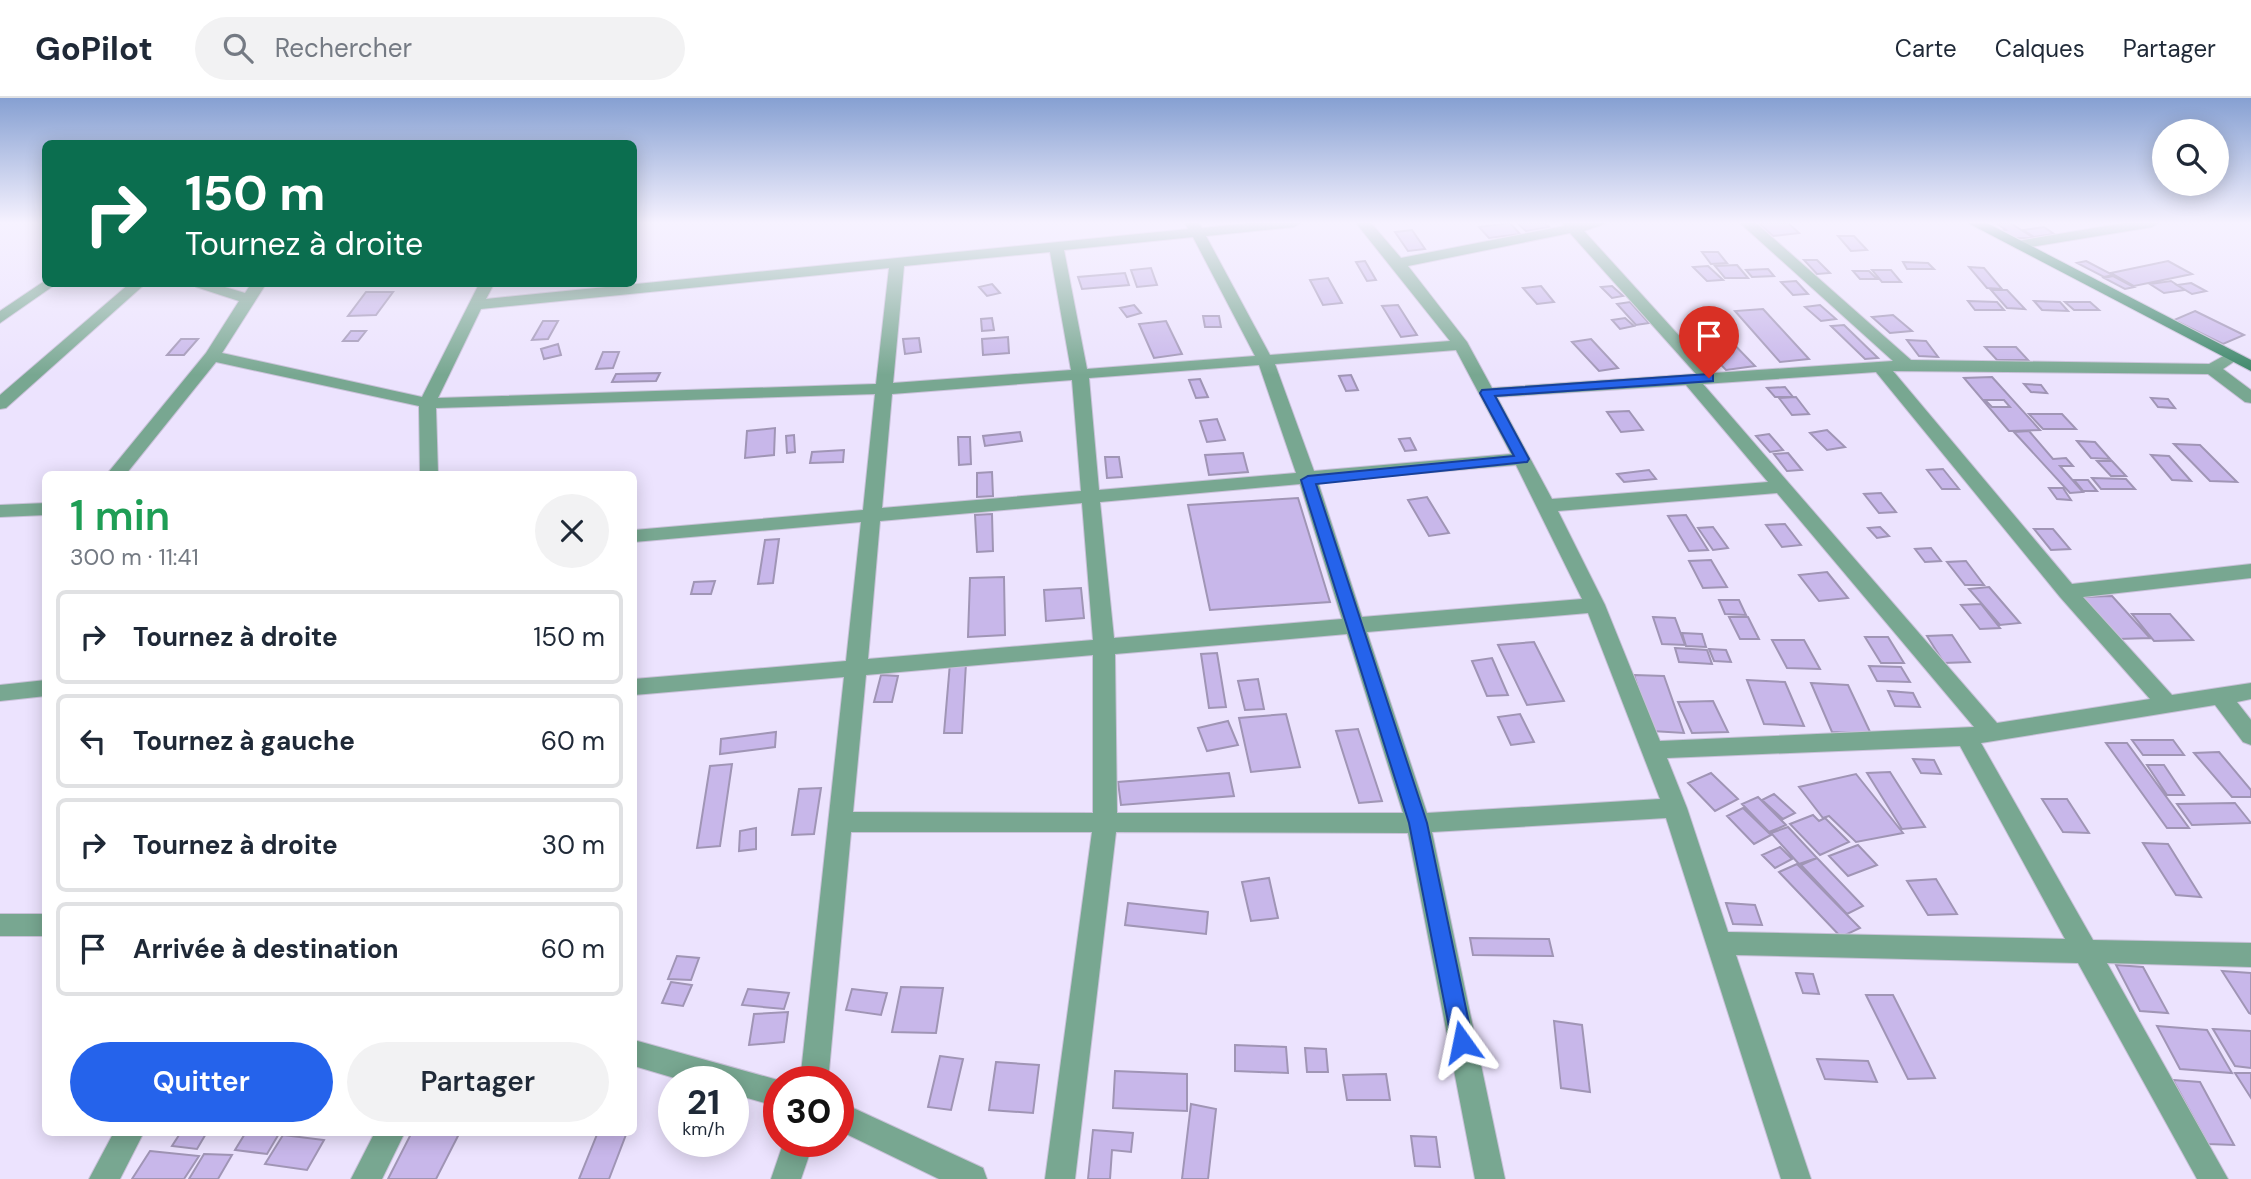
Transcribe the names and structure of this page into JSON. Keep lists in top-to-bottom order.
{
  "page": {
    "header": "GoPilot",
    "search": "Rechercher",
    "nav": ["Carte", "Calques", "Partager"],
    "turn": ["150 m", "Tournez à droite"],
    "heading": ["1 min", "300 m · 11:41"],
    "list": [
      {
        "name": "Tournez à droite",
        "value": "150 m"
      },
      {
        "name": "Tournez à gauche",
        "value": "60 m"
      },
      {
        "name": "Tournez à droite",
        "value": "30 m"
      },
      {
        "name": "Arrivée à destination",
        "value": "60 m"
      }
    ],
    "buttons": ["Quitter", "Partager"],
    "speed": "21 km/h",
    "limit": "30"
  }
}
